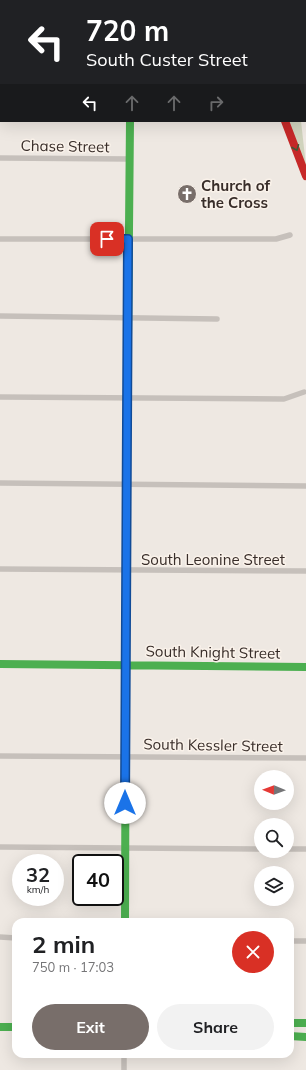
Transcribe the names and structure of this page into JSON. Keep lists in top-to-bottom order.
{
  "streets": {
    "main road": ["South Knight Street"],
    "street": ["Chase Street", "South Leonine Street", "South Kessler Street"]
  },
  "places": {
    "church": ["Church of the Cross"]
  },
  "north": "left",
  "page": {
    "turn": ["720 m", "South Custer Street"],
    "speed": "32 km/h",
    "limit": "40",
    "heading": ["2 min", "750 m · 17:03"],
    "buttons": ["Exit", "Share"]
  }
}
